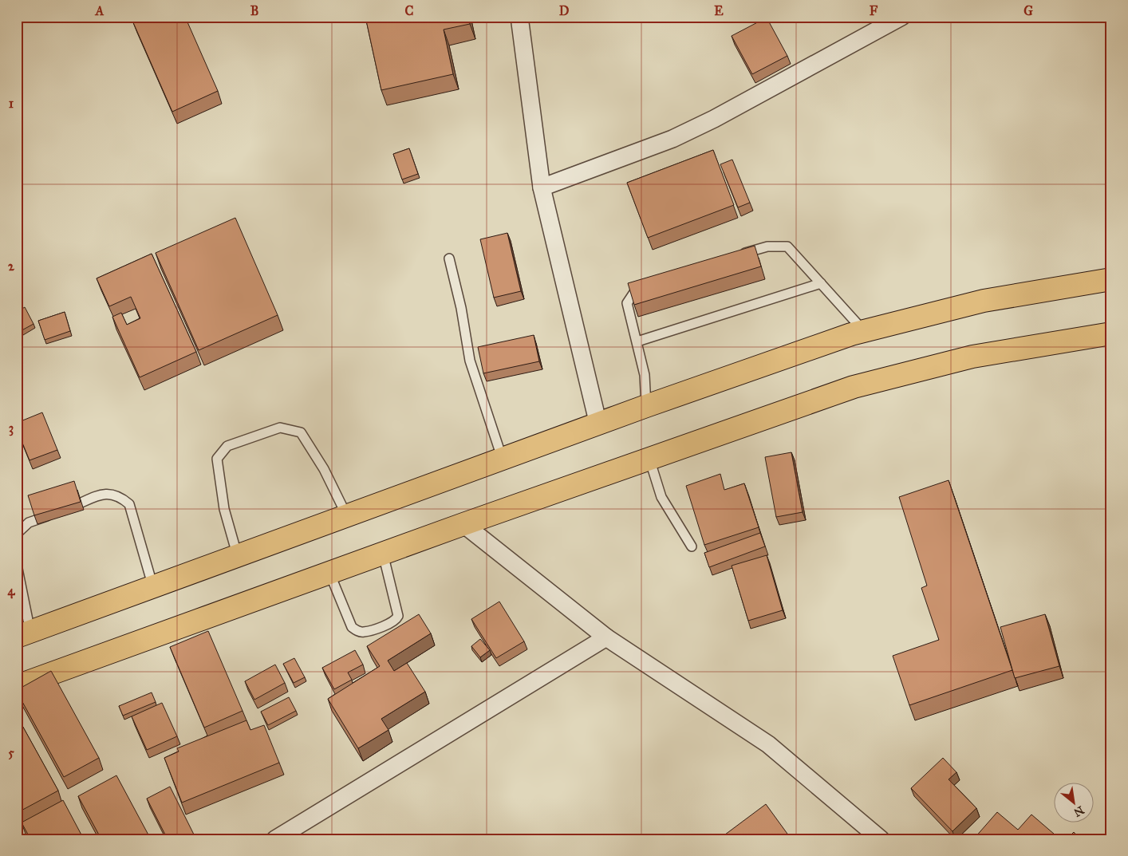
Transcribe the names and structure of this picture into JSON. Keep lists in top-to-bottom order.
{
  "north": "bottom right",
  "grid": {
    "columns": [
      "A",
      "B",
      "C",
      "D",
      "E",
      "F",
      "G"
    ],
    "rows": [
      "1",
      "2",
      "3",
      "4",
      "5"
    ]
  }
}
